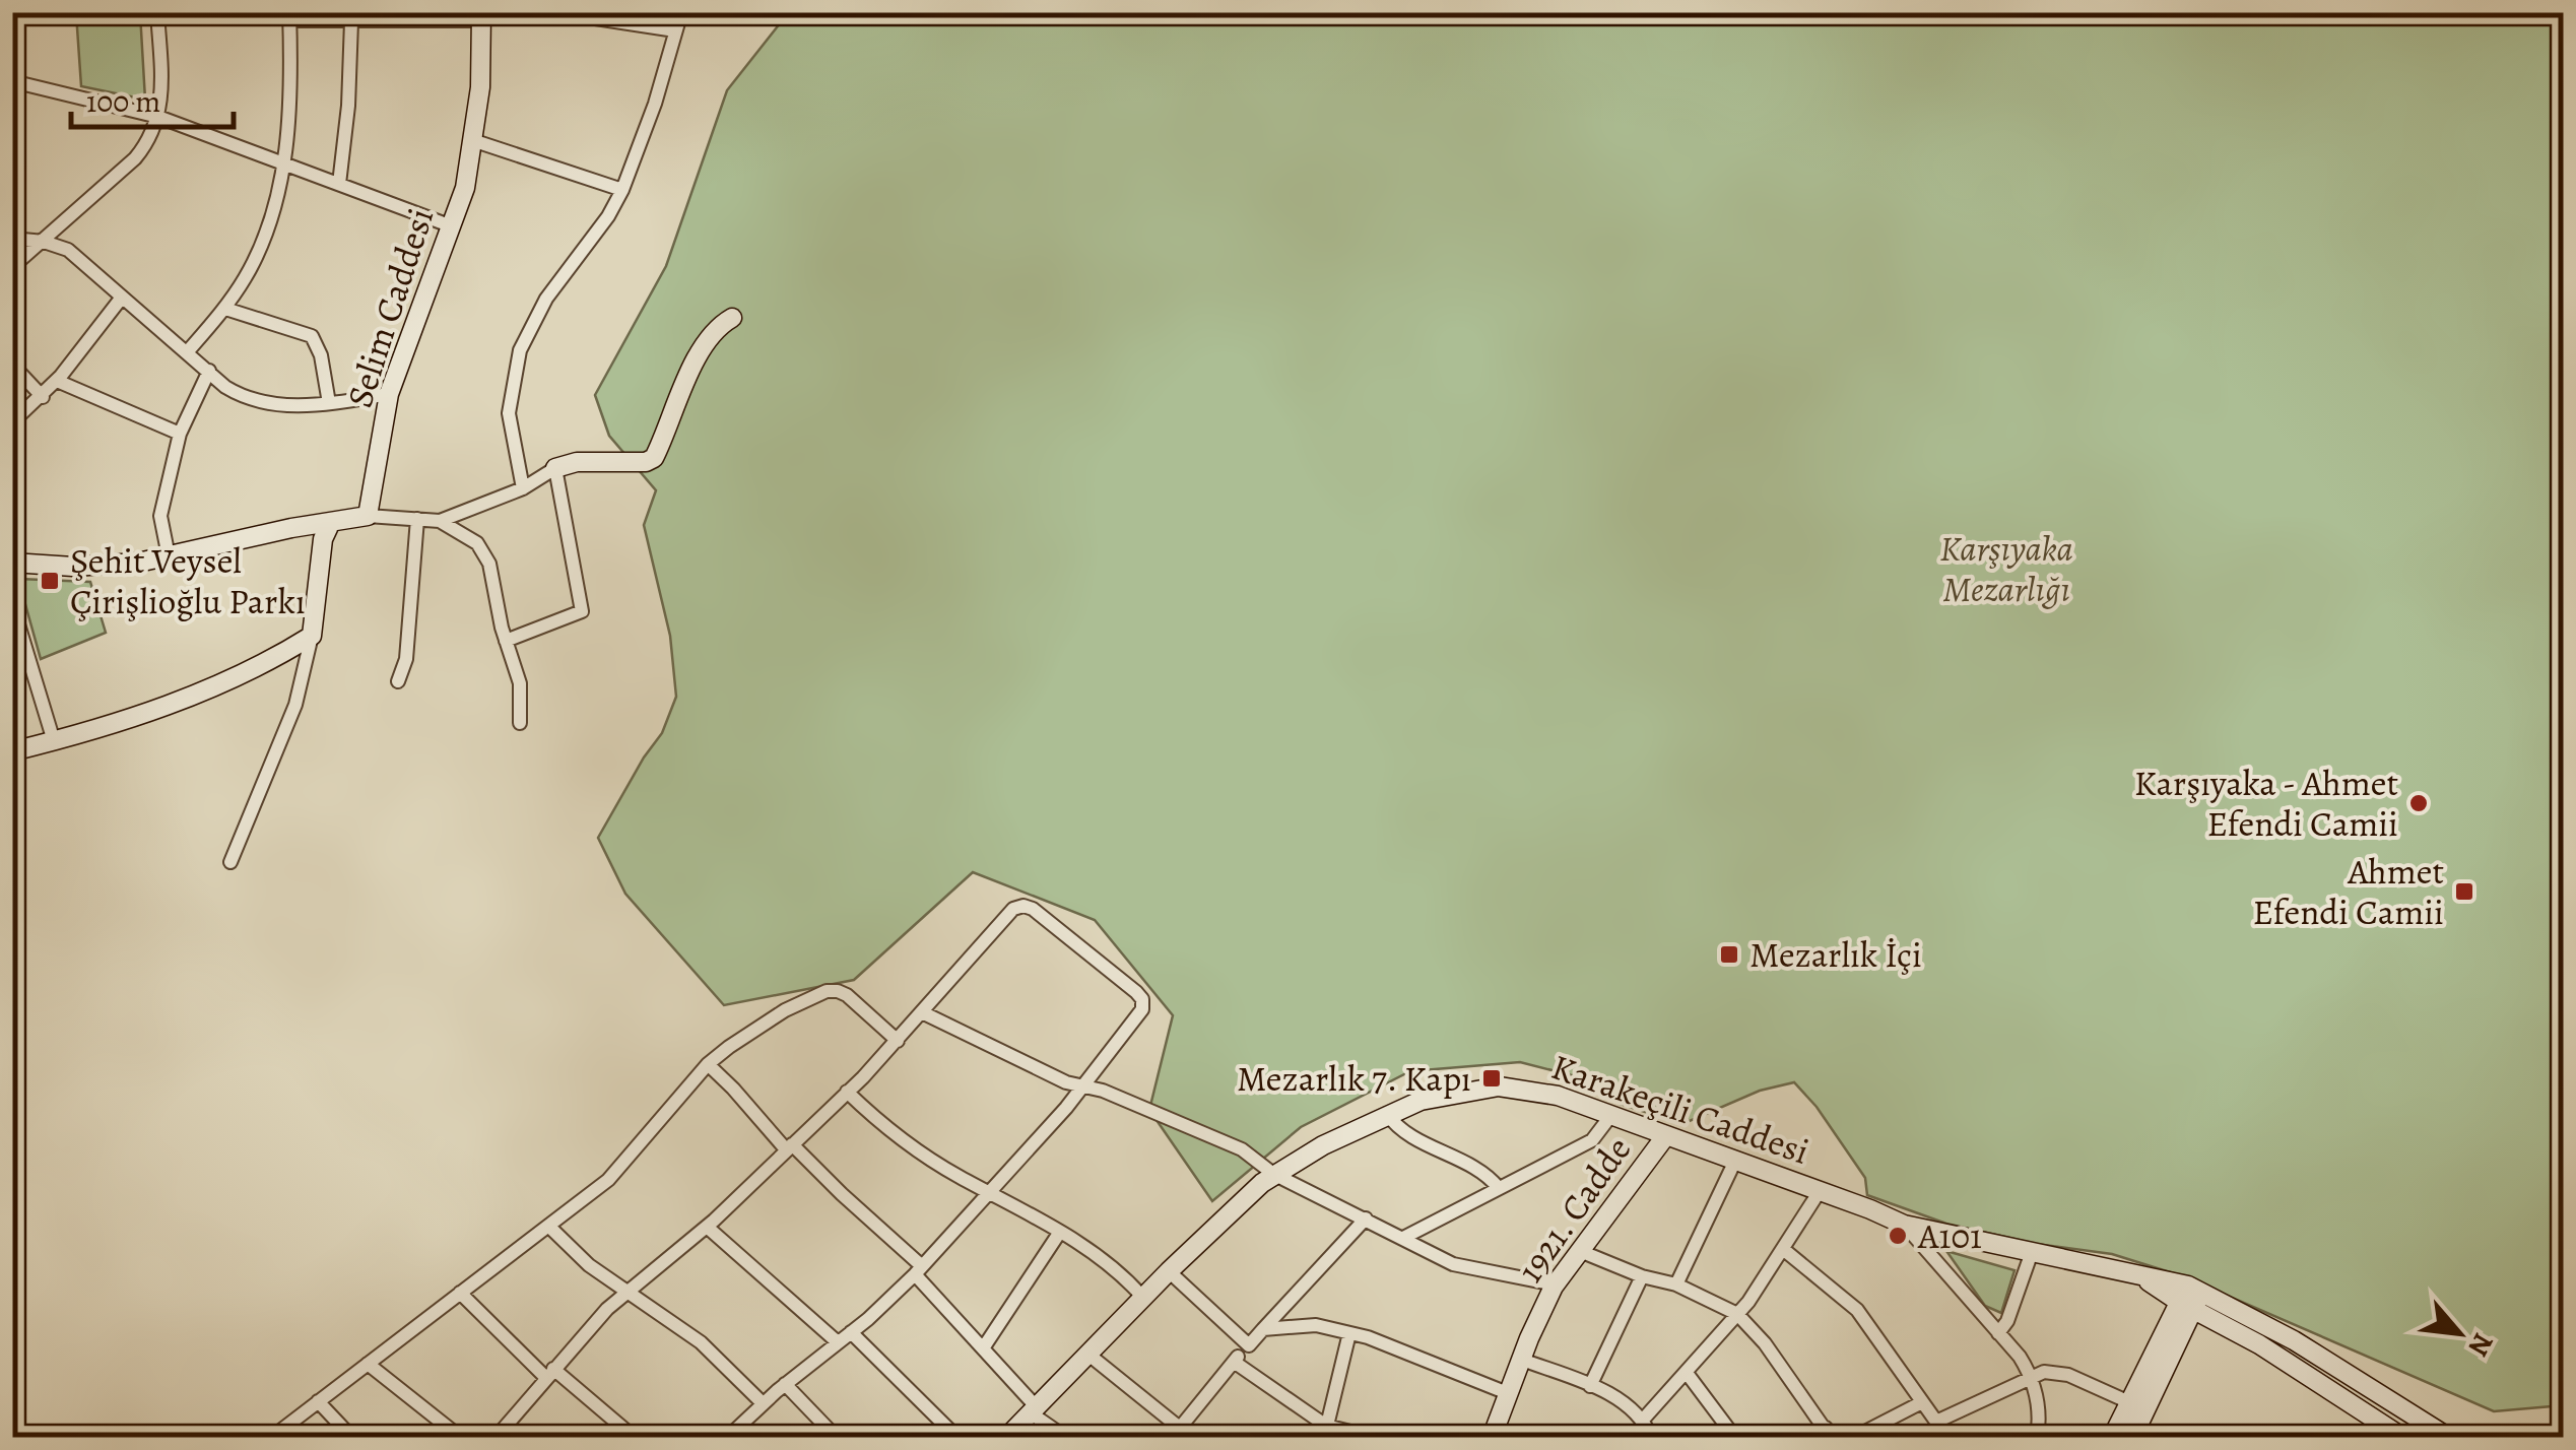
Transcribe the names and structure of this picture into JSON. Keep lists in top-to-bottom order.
{
  "streets": {
    "main road": ["Selim Caddesi", "Karakeçili Caddesi", "1921. Cadde"]
  },
  "crossings": [
    ["Karakeçili Caddesi", "1921. Cadde"]
  ],
  "parks": ["Karşıyaka Mezarlığı"],
  "places": {
    "transit": [
      "Şehit Veysel Çirişlioğlu Parkı",
      "Ahmet Efendi Camii",
      "Mezarlık İçi",
      "Mezarlık 7. Kapı"
    ],
    "other": ["Karşıyaka - Ahmet Efendi Camii", "A101"]
  },
  "scale_bar": "100 m",
  "north": "bottom right"
}
